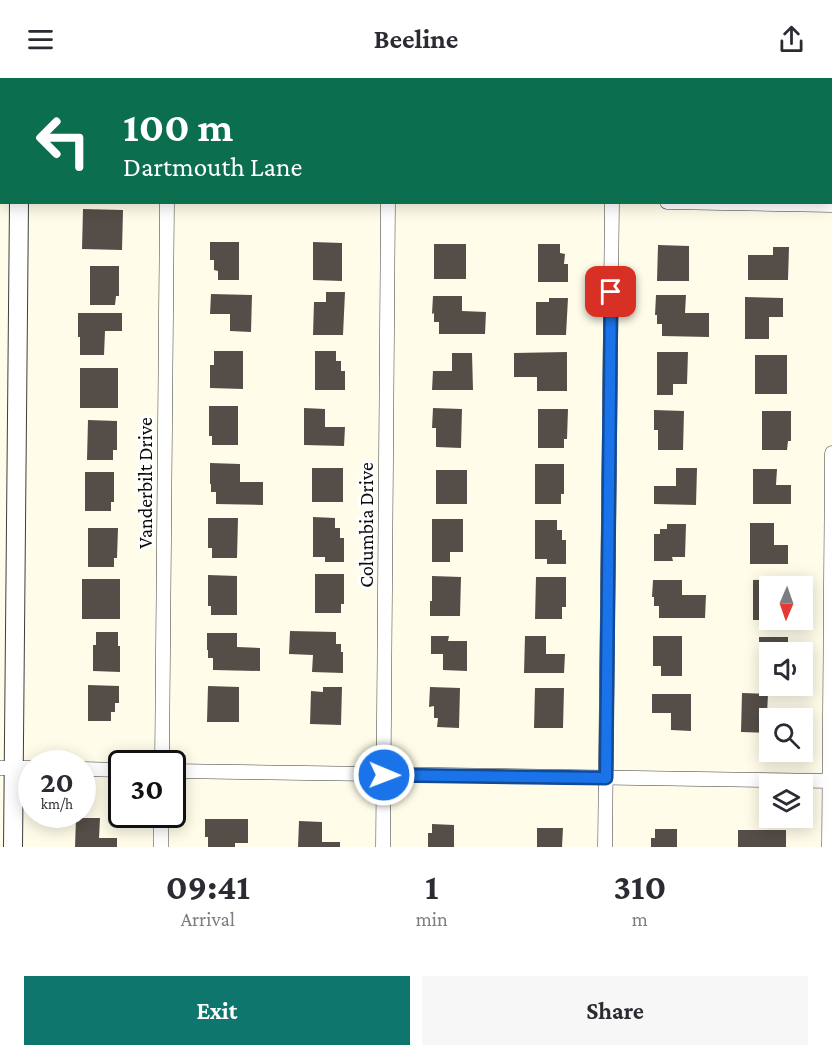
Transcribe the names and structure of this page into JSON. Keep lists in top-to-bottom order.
{
  "streets": {
    "street": ["Vanderbilt Drive", "Columbia Drive"]
  },
  "north": "bottom",
  "page": {
    "header": "Beeline",
    "turn": ["100 m", "Dartmouth Lane"],
    "speed": "20 km/h",
    "limit": "30",
    "eta": [
      "09:41",
      "Arrival",
      "1",
      "min",
      "310",
      "m"
    ],
    "buttons": ["Exit", "Share"]
  }
}
